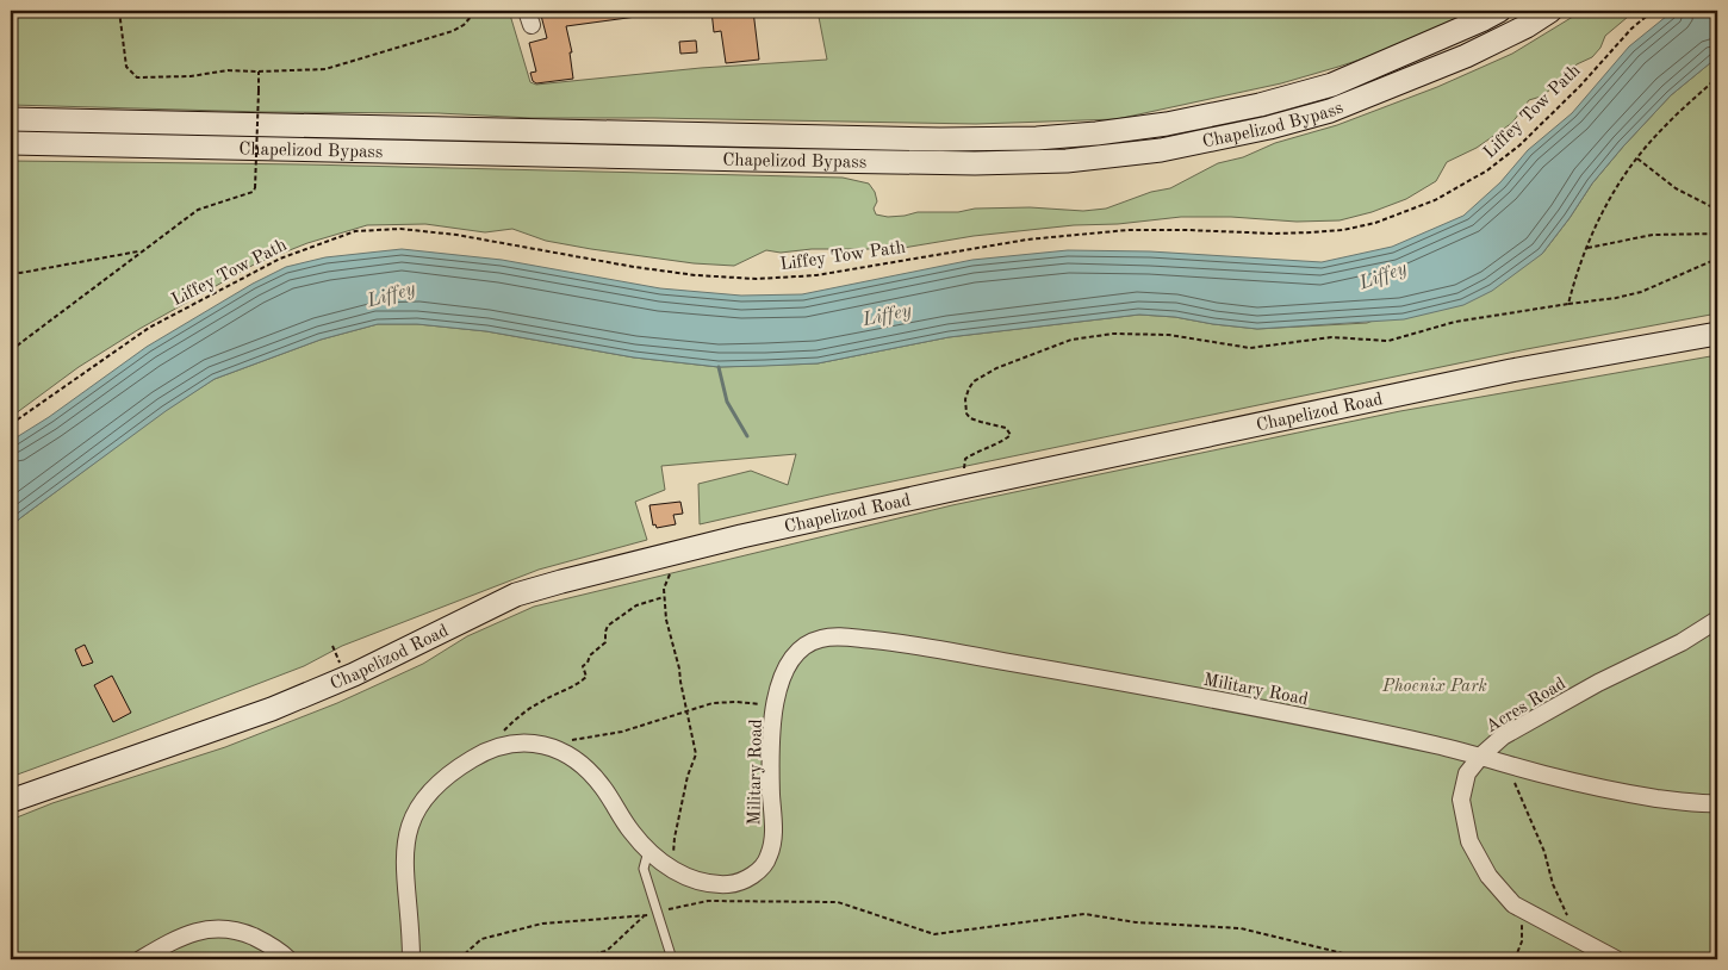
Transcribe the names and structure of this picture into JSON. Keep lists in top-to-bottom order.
{
  "streets": {
    "main road": ["Chapelizod Bypass", "Chapelizod Road"],
    "street": ["Military Road", "Acres Road"],
    "path": ["Liffey Tow Path"]
  },
  "crossings": [
    ["Military Road", "Acres Road"]
  ],
  "water": ["Liffey"],
  "parks": ["Phoenix Park"]
}
